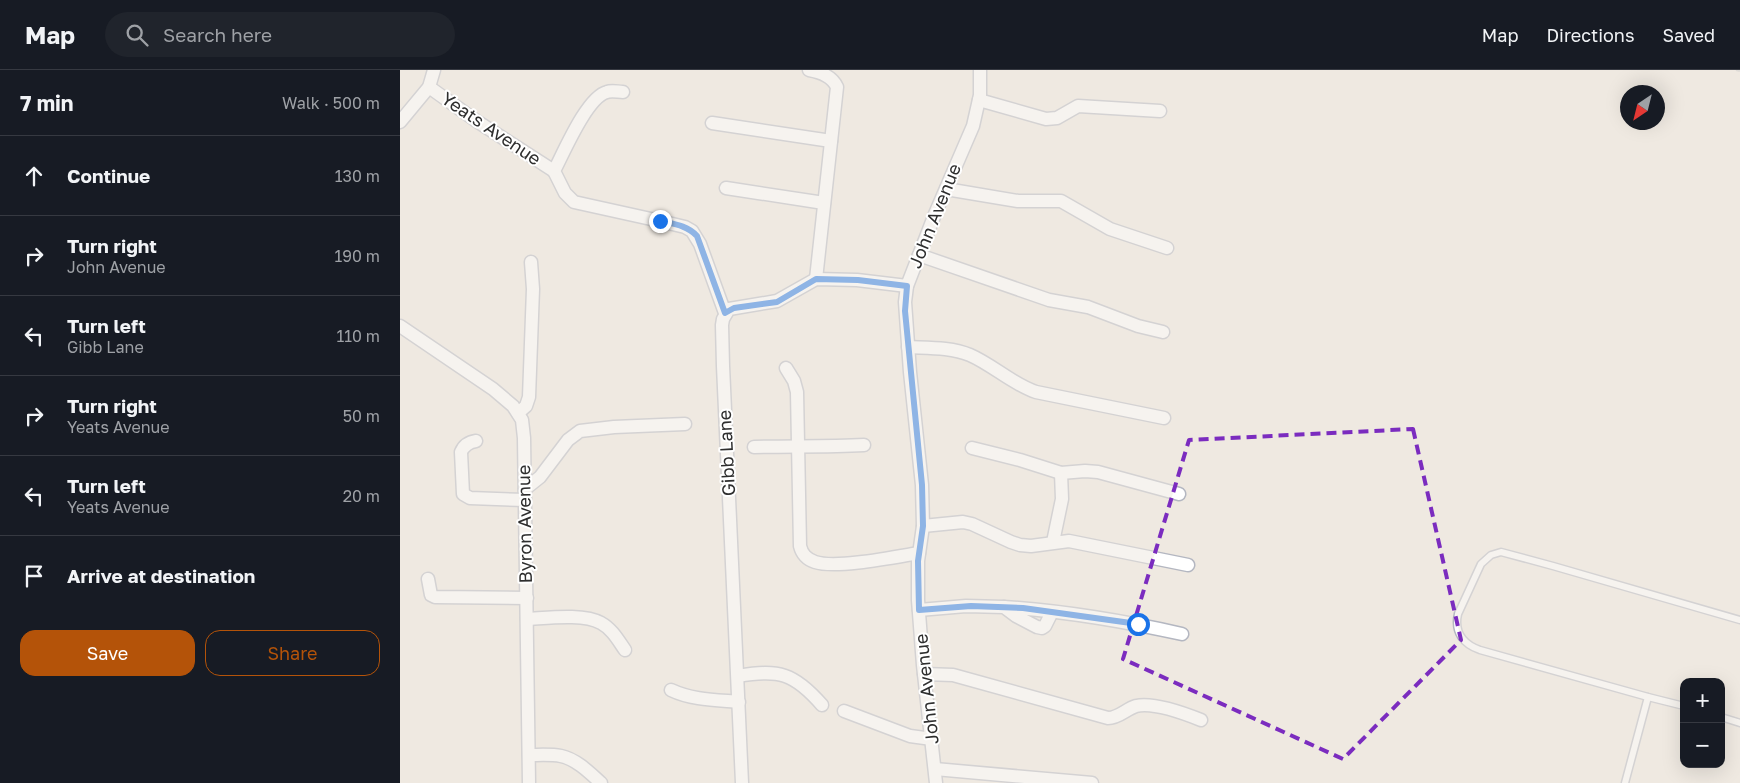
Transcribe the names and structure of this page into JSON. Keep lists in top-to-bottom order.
{
  "streets": {
    "street": [
      "Yeats Avenue",
      "John Avenue",
      "Gibb Lane",
      "Byron Avenue"
    ]
  },
  "crossings": [
    ["Yeats Avenue", "Gibb Lane"]
  ],
  "north": "bottom left",
  "page": {
    "header": "Map",
    "search": "Search here",
    "nav": ["Map", "Directions", "Saved"],
    "heading": ["7 min", "Walk · 500 m"],
    "list": [
      ["Continue", "130 m"],
      ["Turn right", "John Avenue", "190 m"],
      ["Turn left", "Gibb Lane", "110 m"],
      ["Turn right", "Yeats Avenue", "50 m"],
      ["Turn left", "Yeats Avenue", "20 m"],
      "Arrive at destination"
    ],
    "buttons": ["Save", "Share"],
    "map_buttons": ["+", "−"]
  }
}
